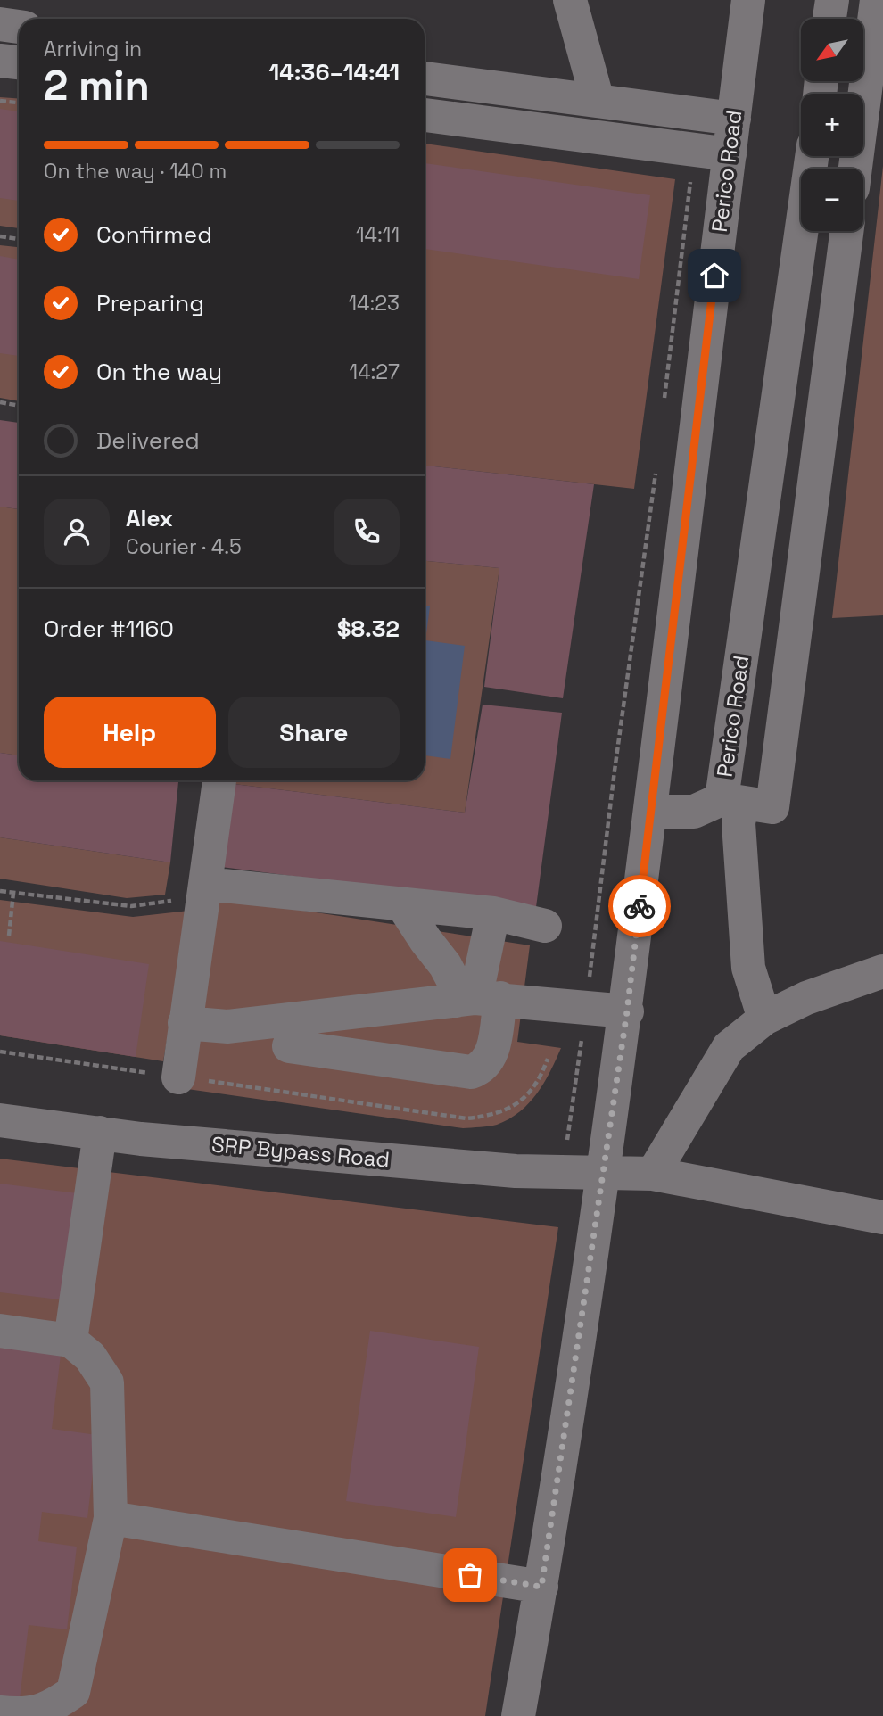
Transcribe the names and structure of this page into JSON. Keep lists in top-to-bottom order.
{
  "streets": {
    "street": ["Perico Road", "SRP Bypass Road"]
  },
  "crossings": [
    ["Perico Road", "SRP Bypass Road"]
  ],
  "north": "bottom left",
  "page": {
    "map_buttons": ["+", "−"],
    "heading": ["2 min", "Arriving in", "14:36–14:41"],
    "panel": [
      "Alex",
      "Courier · 4.5",
      "Order #1160",
      "$8.32"
    ],
    "bar": "On the way · 140 m",
    "list": [
      ["Confirmed", "14:11"],
      ["Preparing", "14:23"],
      ["On the way", "14:27"],
      "Delivered"
    ],
    "buttons": ["Help", "Share"]
  }
}
